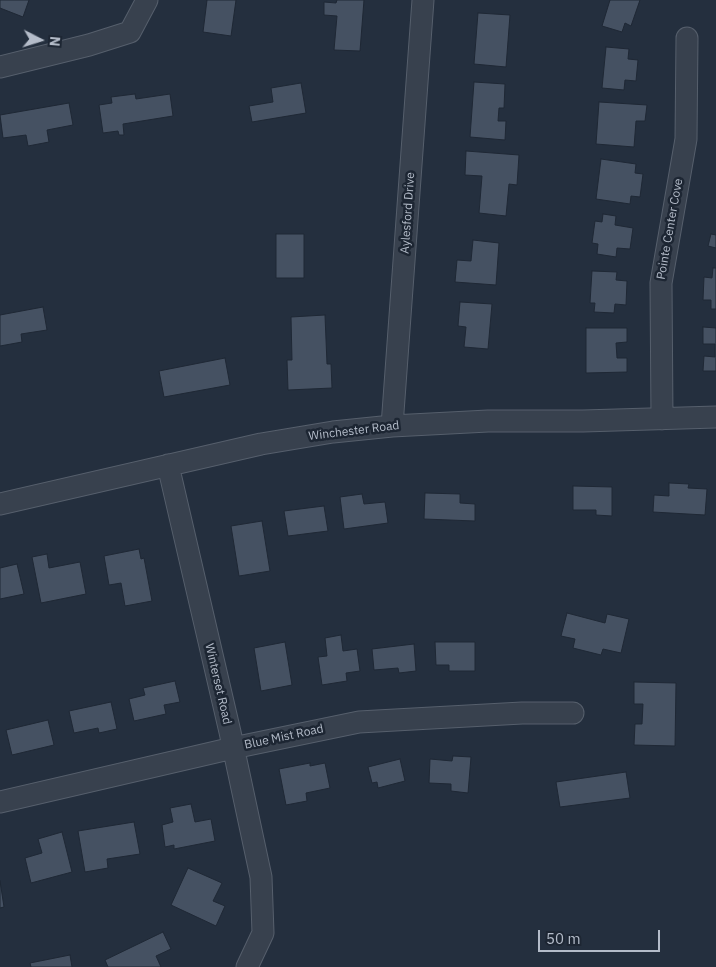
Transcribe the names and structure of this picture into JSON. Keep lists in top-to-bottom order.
{
  "streets": {
    "street": [
      "Aylesford Drive",
      "Pointe Center Cove",
      "Winchester Road",
      "Winterset Road",
      "Blue Mist Road"
    ]
  },
  "crossings": [
    ["Aylesford Drive", "Winchester Road"],
    ["Pointe Center Cove", "Winchester Road"],
    ["Winchester Road", "Winterset Road"],
    ["Winterset Road", "Blue Mist Road"]
  ],
  "scale_bar": "50 m",
  "north": "right"
}
